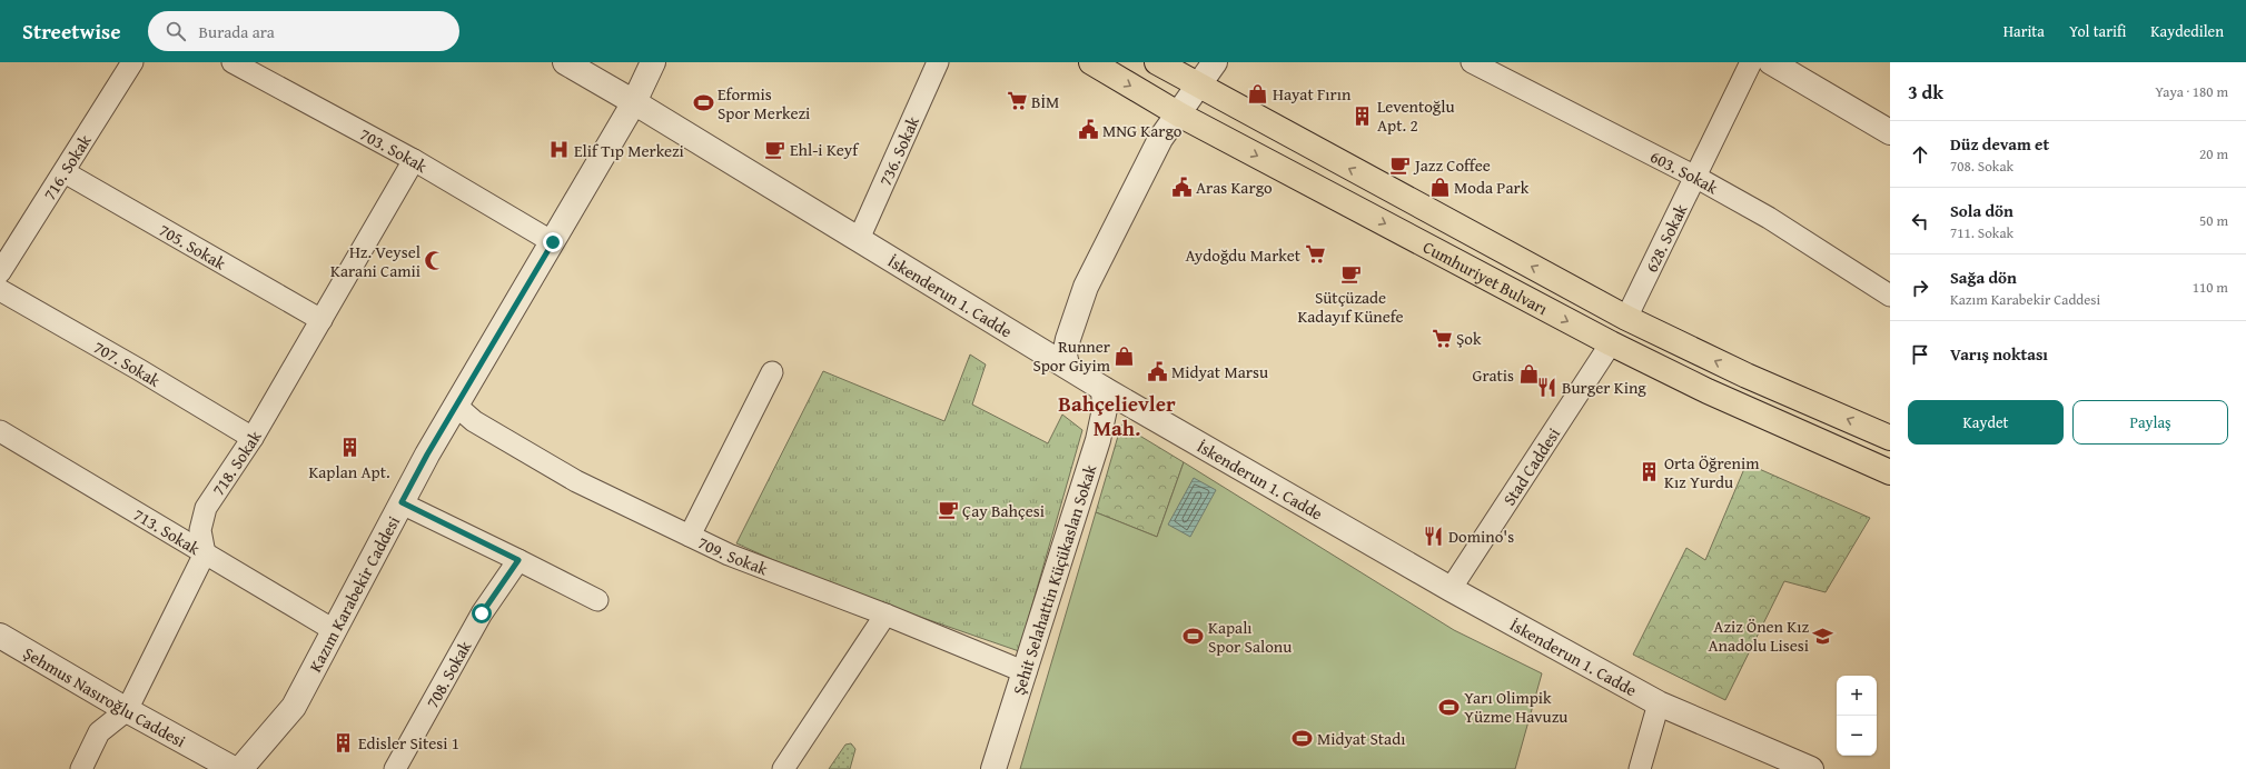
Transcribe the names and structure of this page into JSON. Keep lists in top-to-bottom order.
{
  "streets": {
    "main road": ["Cumhuriyet Bulvarı"],
    "street": [
      "703. Sokak",
      "736. Sokak",
      "716. Sokak",
      "603. Sokak",
      "628. Sokak",
      "705. Sokak",
      "İskenderun 1. Cadde",
      "707. Sokak",
      "718. Sokak",
      "Stad Caddesi",
      "713. Sokak",
      "709. Sokak",
      "Şehit Selahattin Küçükaslan Sokak",
      "Kazım Karabekir Caddesi",
      "708. Sokak",
      "Şehmus Nasıroğlu Caddesi"
    ]
  },
  "crossings": [
    ["703. Sokak", "718. Sokak"],
    ["703. Sokak", "Kazım Karabekir Caddesi"],
    ["736. Sokak", "İskenderun 1. Cadde"],
    ["716. Sokak", "705. Sokak"],
    ["603. Sokak", "628. Sokak"],
    ["628. Sokak", "Cumhuriyet Bulvarı"],
    ["705. Sokak", "718. Sokak"],
    ["Cumhuriyet Bulvarı", "Stad Caddesi"],
    ["İskenderun 1. Cadde", "Stad Caddesi"],
    ["İskenderun 1. Cadde", "Şehit Selahattin Küçükaslan Sokak"],
    ["İskenderun 1. Cadde", "Kazım Karabekir Caddesi"],
    ["707. Sokak", "718. Sokak"],
    ["718. Sokak", "713. Sokak"],
    ["713. Sokak", "Kazım Karabekir Caddesi"],
    ["709. Sokak", "Şehit Selahattin Küçükaslan Sokak"],
    ["709. Sokak", "Kazım Karabekir Caddesi"]
  ],
  "districts": ["Bahçelievler Mah."],
  "places": {
    "shop": [
      "Hayat Fırın",
      "Moda Park",
      "Runner Spor Giyim",
      "Gratis"
    ],
    "supermarket": ["BİM", "Aydoğdu Market", "Şok"],
    "sports": [
      "Eformis Spor Merkezi",
      "Kapalı Spor Salonu",
      "Yarı Olimpik Yüzme Havuzu",
      "Midyat Stadı"
    ],
    "building": [
      "Leventoğlu Apt. 2",
      "Kaplan Apt.",
      "Orta Öğrenim Kız Yurdu",
      "Edisler Sitesi 1"
    ],
    "public building": ["MNG Kargo", "Aras Kargo", "Midyat Marsu"],
    "cafe": [
      "Ehl-i Keyf",
      "Jazz Coffee",
      "Sütçüzade Kadayıf Künefe",
      "Çay Bahçesi"
    ],
    "hospital": ["Elif Tıp Merkezi"],
    "mosque": ["Hz. Veysel Karani Camii"],
    "restaurant": ["Burger King", "Domino's"],
    "school or university": ["Aziz Önen Kız Anadolu Lisesi"]
  },
  "page": {
    "header": "Streetwise",
    "search": "Burada ara",
    "nav": ["Harita", "Yol tarifi", "Kaydedilen"],
    "heading": ["3 dk", "Yaya · 180 m"],
    "list": [
      ["Düz devam et", "708. Sokak", "20 m"],
      ["Sola dön", "711. Sokak", "50 m"],
      ["Sağa dön", "Kazım Karabekir Caddesi", "110 m"],
      "Varış noktası"
    ],
    "buttons": ["Kaydet", "Paylaş"],
    "map_buttons": ["+", "−"]
  }
}
